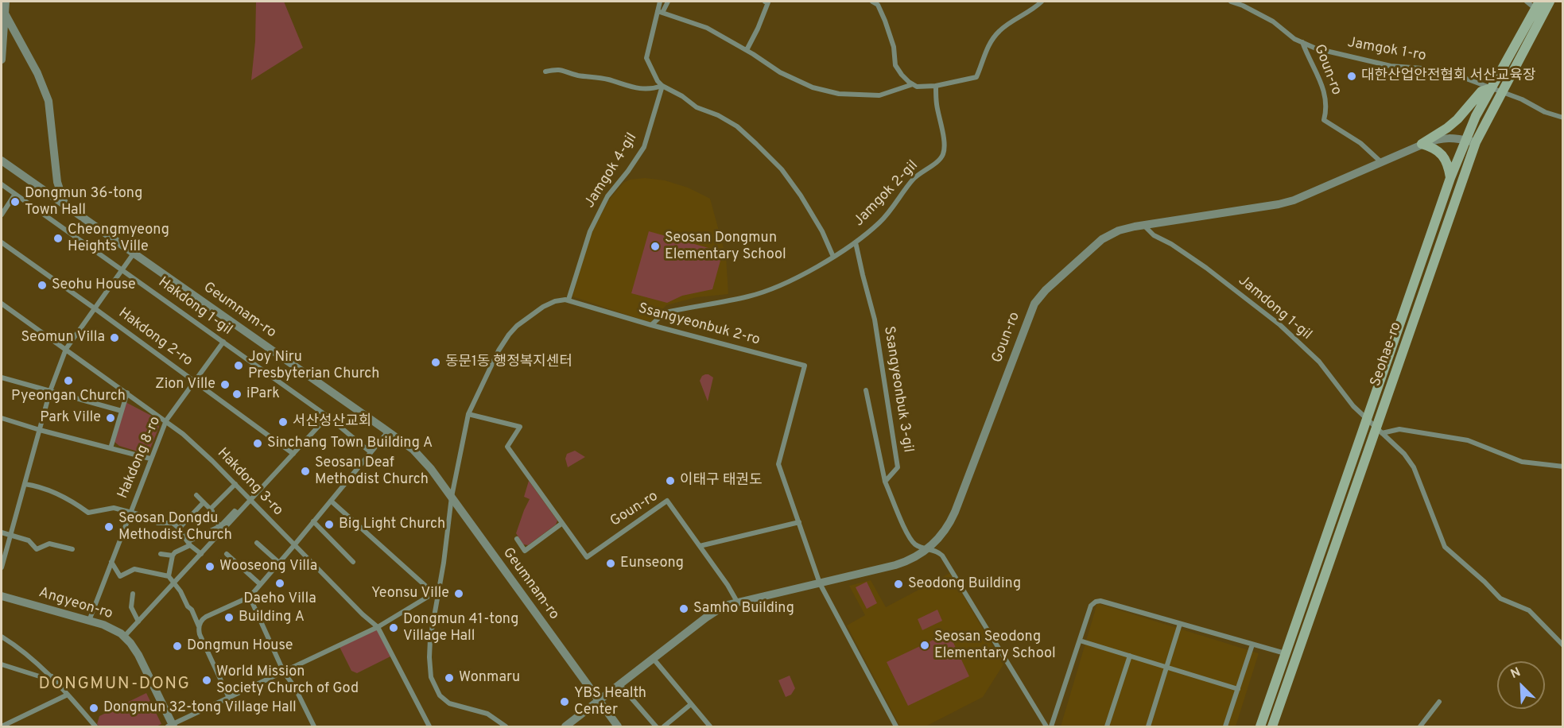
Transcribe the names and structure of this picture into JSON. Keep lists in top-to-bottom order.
{
  "streets": {
    "main road": ["Seohae-ro"],
    "street": [
      "Jamgok 1-ro",
      "Goun-ro",
      "Jamgok 4-gil",
      "Jamgok 2-gil",
      "Hakdong 1-gil",
      "Jamdong 1-gil",
      "Geumnam-ro",
      "Ssangyeonbuk 2-ro",
      "Hakdong 2-ro",
      "Ssangyeonbuk 3-gil",
      "Hakdong 8-ro",
      "Hakdong 3-ro",
      "Angyeon-ro"
    ]
  },
  "crossings": [
    ["Jamgok 1-ro", "Goun-ro"],
    ["Jamgok 1-ro", "Seohae-ro"],
    ["Goun-ro", "Jamdong 1-gil"],
    ["Goun-ro", "Geumnam-ro"],
    ["Goun-ro", "Seohae-ro"],
    ["Jamgok 4-gil", "Ssangyeonbuk 2-ro"],
    ["Jamgok 2-gil", "Ssangyeonbuk 2-ro"],
    ["Jamgok 2-gil", "Ssangyeonbuk 3-gil"],
    ["Hakdong 1-gil", "Hakdong 8-ro"],
    ["Jamdong 1-gil", "Seohae-ro"],
    ["Hakdong 2-ro", "Hakdong 8-ro"],
    ["Hakdong 8-ro", "Hakdong 3-ro"],
    ["Hakdong 8-ro", "Angyeon-ro"]
  ],
  "districts": ["DONGMUN-DONG"],
  "places": [
    "대한산업안전협회 서산교육장",
    "Dongmun 36-tong Town Hall",
    "Cheongmyeong Heights Ville",
    "Seosan Dongmun Elementary School",
    "Seohu House",
    "Seomun Villa",
    "동문1동 행정복지센터",
    "Joy Niru Presbyterian Church",
    "Pyeongan Church",
    "Zion Ville",
    "iPark",
    "Park Ville",
    "서산성산교회",
    "Sinchang Town Building A",
    "Seosan Deaf Methodist Church",
    "이태구 태권도",
    "Big Light Church",
    "Seosan Dongdu Methodist Church",
    "Eunseong",
    "Wooseong Villa",
    "Daeho Villa",
    "Seodong Building",
    "Yeonsu Ville",
    "Samho Building",
    "Building A",
    "Dongmun 41-tong Village Hall",
    "Seosan Seodong Elementary School",
    "Dongmun House",
    "Wonmaru",
    "World Mission Society Church of God",
    "YBS Health Center",
    "Dongmun 32-tong Village Hall"
  ],
  "north": "top left"
}
